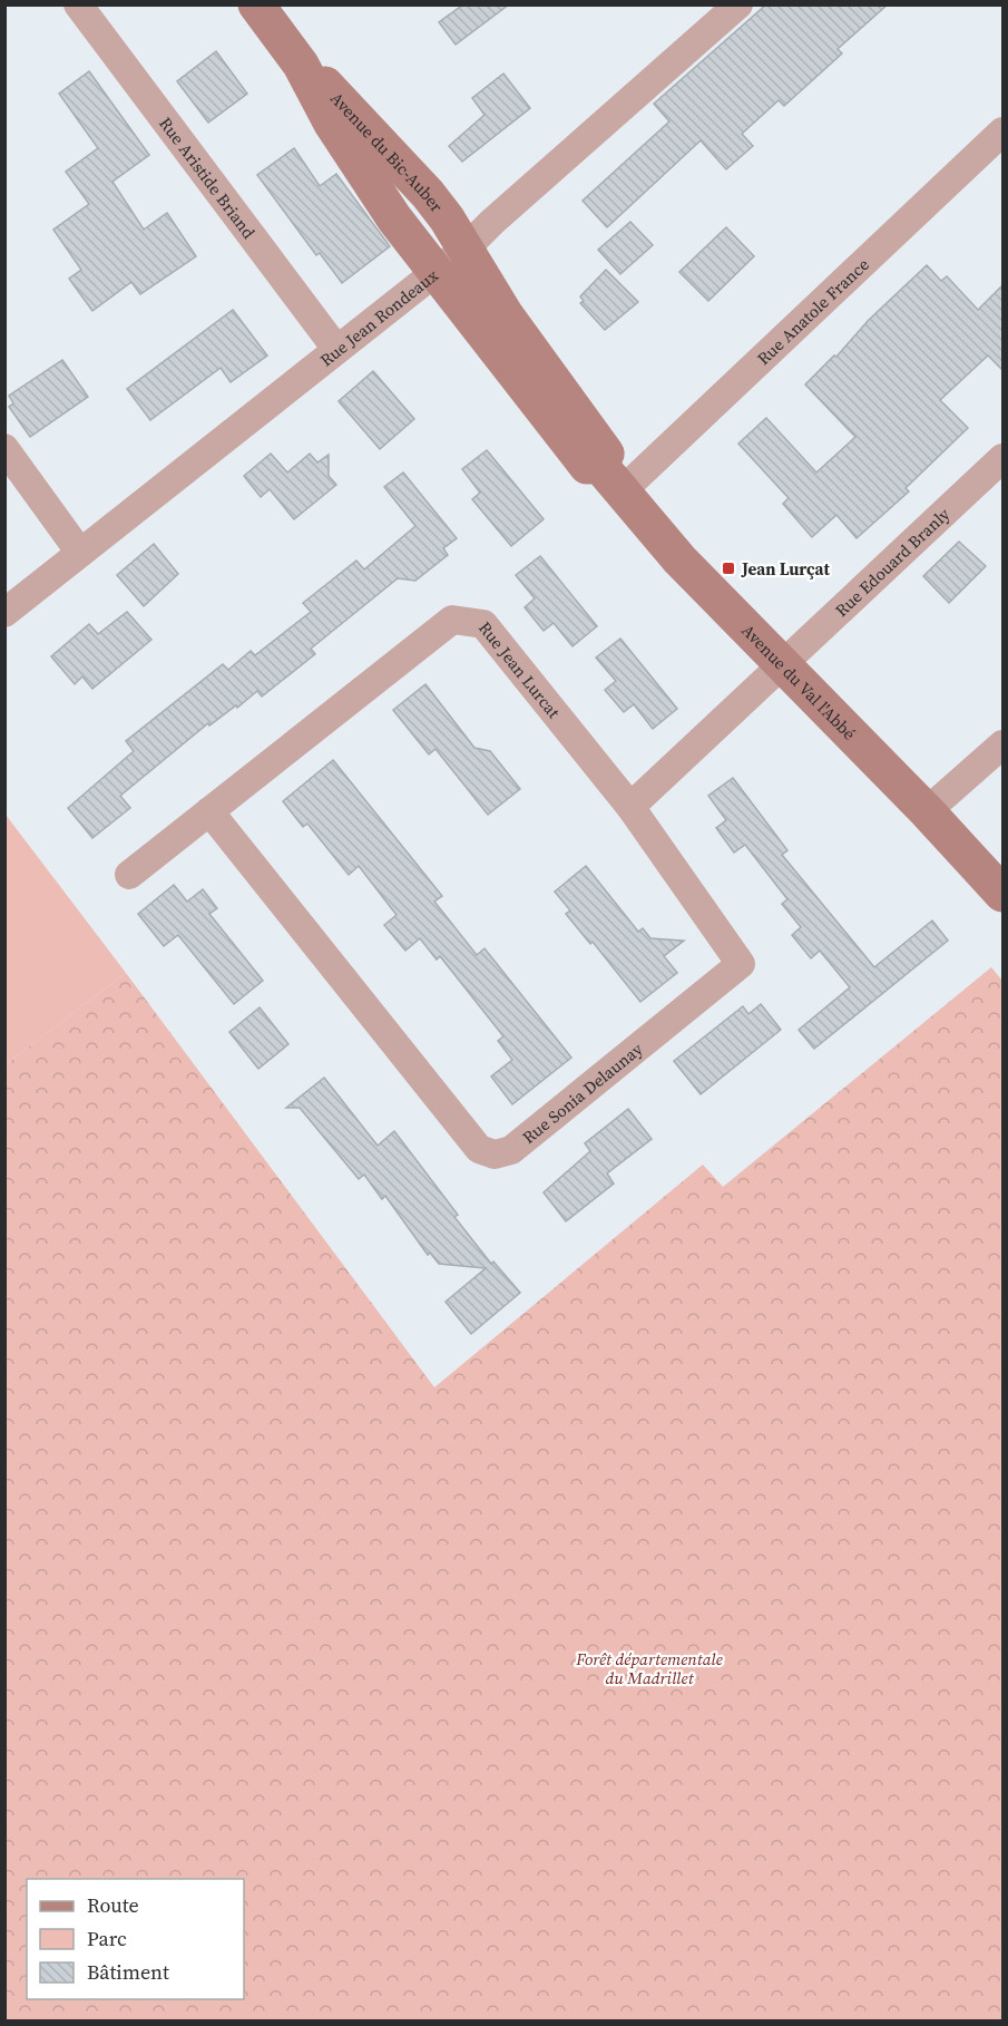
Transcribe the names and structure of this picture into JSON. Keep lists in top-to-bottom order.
{
  "streets": {
    "main road": ["Avenue du Bic-Auber", "Avenue du Val l'Abbé"],
    "street": [
      "Rue Aristide Briand",
      "Rue Anatole France",
      "Rue Jean Rondeaux",
      "Rue Edouard Branly",
      "Rue Jean Lurcat",
      "Rue Sonia Delaunay"
    ]
  },
  "crossings": [
    ["Avenue du Bic-Auber", "Rue Jean Rondeaux"],
    ["Avenue du Bic-Auber", "Avenue du Val l'Abbé"],
    ["Rue Aristide Briand", "Rue Jean Rondeaux"],
    ["Rue Anatole France", "Avenue du Val l'Abbé"],
    ["Rue Jean Rondeaux", "Avenue du Val l'Abbé"],
    ["Rue Edouard Branly", "Avenue du Val l'Abbé"],
    ["Rue Jean Lurcat", "Rue Sonia Delaunay"]
  ],
  "parks": ["Forêt départementale du Madrillet"],
  "places": {
    "transit": ["Jean Lurçat"]
  },
  "legend": ["Route", "Parc", "Bâtiment"]
}
